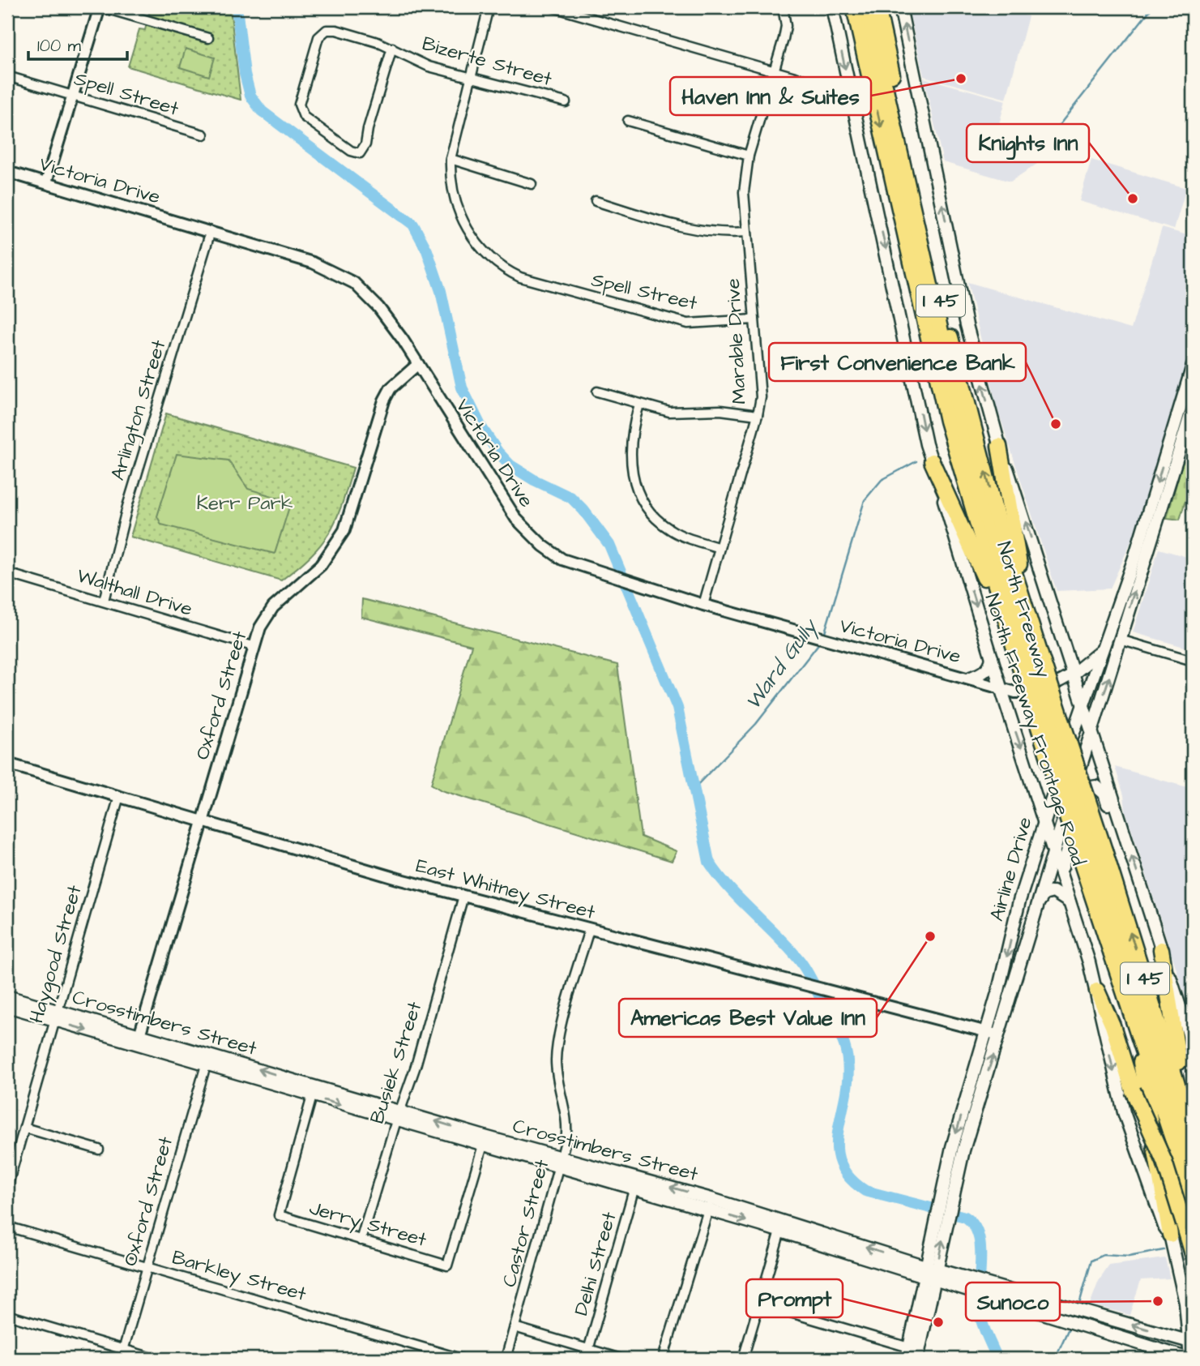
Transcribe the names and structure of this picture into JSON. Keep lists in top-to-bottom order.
{
  "streets": {
    "highway": ["I 45", "North Freeway"],
    "main road": ["North Freeway Frontage Road", "Airline Drive", "Crosstimbers Street"],
    "street": [
      "Bizerte Street",
      "Spell Street",
      "Victoria Drive",
      "Marable Drive",
      "Arlington Street",
      "Walthall Drive",
      "Oxford Street",
      "East Whitney Street",
      "Haygood Street",
      "Busiek Street",
      "Castor Street",
      "Jerry Street",
      "Delhi Street",
      "Barkley Street"
    ]
  },
  "crossings": [
    ["Bizerte Street", "Spell Street"],
    ["Spell Street", "Marable Drive"],
    ["Victoria Drive", "Marable Drive"],
    ["Victoria Drive", "Arlington Street"],
    ["Victoria Drive", "Oxford Street"],
    ["Victoria Drive", "North Freeway Frontage Road"],
    ["Arlington Street", "Walthall Drive"],
    ["Walthall Drive", "Oxford Street"],
    ["Oxford Street", "East Whitney Street"],
    ["Oxford Street", "Crosstimbers Street"],
    ["Oxford Street", "Barkley Street"],
    ["North Freeway Frontage Road", "Airline Drive"],
    ["North Freeway Frontage Road", "Crosstimbers Street"],
    ["Airline Drive", "East Whitney Street"],
    ["Airline Drive", "Crosstimbers Street"],
    ["East Whitney Street", "Haygood Street"],
    ["East Whitney Street", "Busiek Street"],
    ["East Whitney Street", "Castor Street"],
    ["Haygood Street", "Crosstimbers Street"],
    ["Crosstimbers Street", "Busiek Street"],
    ["Crosstimbers Street", "Castor Street"],
    ["Crosstimbers Street", "Jerry Street"],
    ["Crosstimbers Street", "Delhi Street"],
    ["Busiek Street", "Jerry Street"]
  ],
  "water": ["Ward Gully"],
  "parks": ["Kerr Park"],
  "places": [
    "Haven Inn & Suites",
    "Knights Inn",
    "First Convenience Bank",
    "Americas Best Value Inn",
    "Sunoco",
    "Prompt"
  ],
  "scale_bar": "100 m"
}
